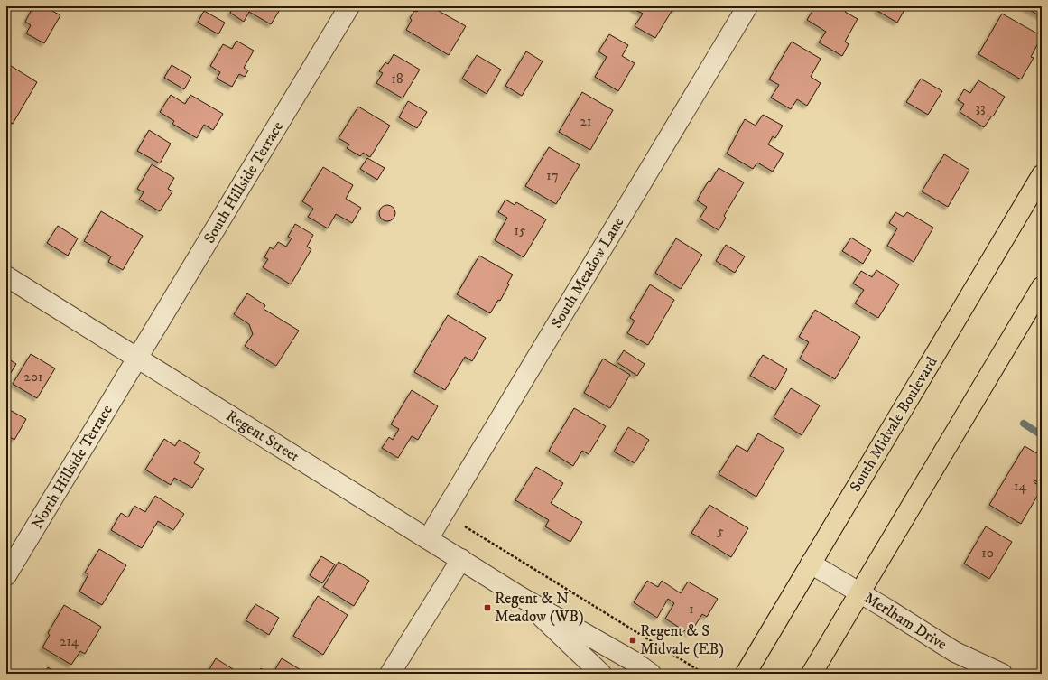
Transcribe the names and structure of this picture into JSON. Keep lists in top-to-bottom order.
{
  "streets": {
    "main road": ["South Midvale Boulevard"],
    "street": [
      "South Hillside Terrace",
      "South Meadow Lane",
      "Regent Street",
      "North Hillside Terrace",
      "Merlham Drive"
    ]
  },
  "crossings": [
    ["South Hillside Terrace", "Regent Street"],
    ["South Hillside Terrace", "North Hillside Terrace"],
    ["South Meadow Lane", "Regent Street"],
    ["South Midvale Boulevard", "Merlham Drive"],
    ["Regent Street", "North Hillside Terrace"]
  ],
  "places": {
    "transit": ["Regent & N Meadow (WB)", "Regent & S Midvale (EB)"]
  },
  "house_numbers": [
    "18",
    "33",
    "21",
    "17",
    "15",
    "201",
    "14",
    "5",
    "10",
    "1",
    "214"
  ]
}
